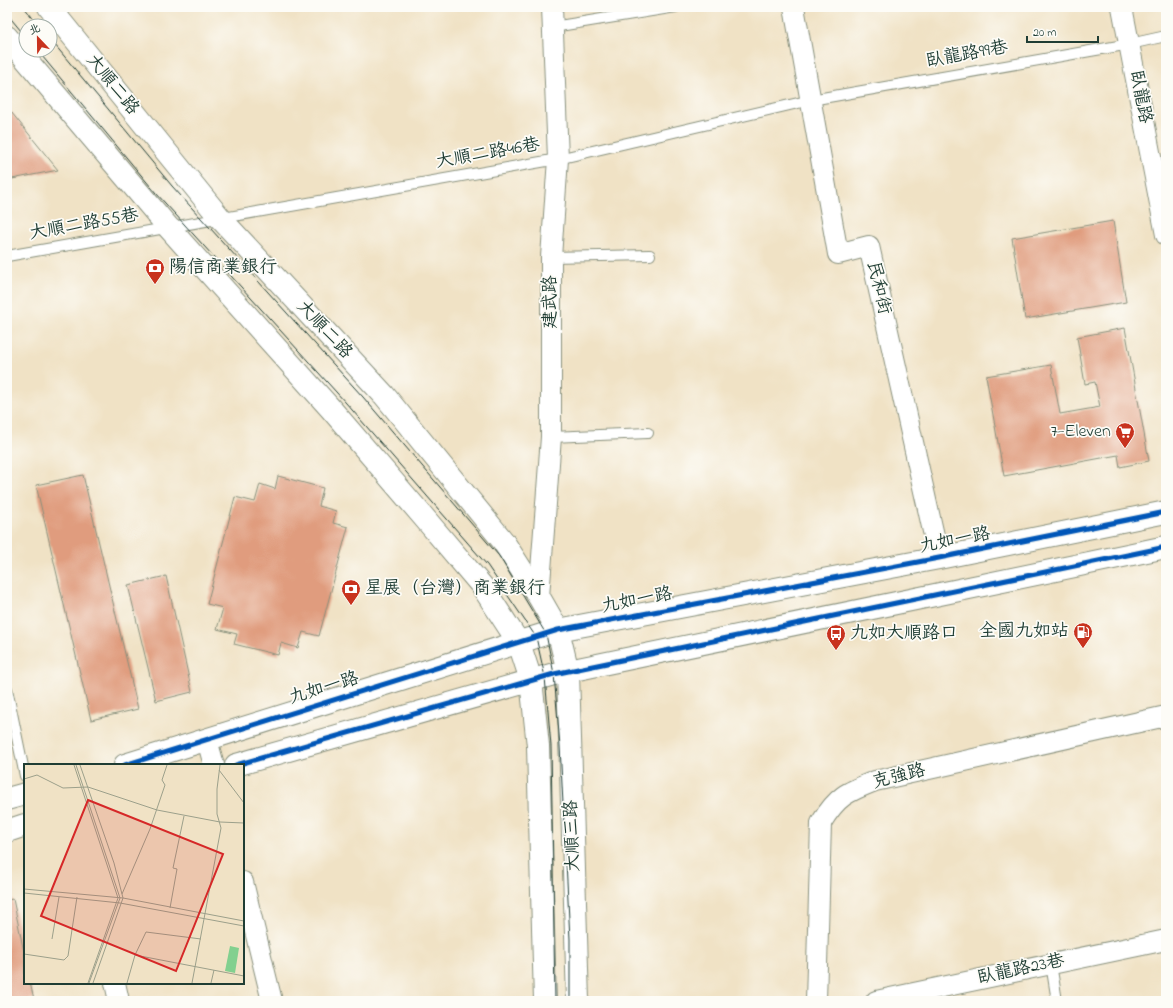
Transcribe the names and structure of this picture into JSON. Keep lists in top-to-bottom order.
{
  "streets": {
    "street": [
      "大順二路",
      "臥龍路",
      "民和街",
      "建武路",
      "九如一路",
      "克強路",
      "大順三路",
      "臥龍路23巷"
    ],
    "lane": ["臥龍路99巷", "大順二路46巷", "大順二路55巷"]
  },
  "crossings": [
    ["臥龍路99巷", "臥龍路"],
    ["臥龍路99巷", "大順二路46巷"],
    ["臥龍路99巷", "民和街"],
    ["大順二路", "大順二路46巷"],
    ["大順二路", "建武路"],
    ["大順二路", "九如一路"],
    ["大順二路", "大順三路"],
    ["大順二路46巷", "大順二路55巷"],
    ["大順二路46巷", "民和街"],
    ["大順二路46巷", "建武路"],
    ["民和街", "九如一路"]
  ],
  "places": {
    "bank": ["陽信商業銀行", "星展（台灣）商業銀行"],
    "supermarket": ["7-Eleven"],
    "fuel station": ["全國九如站"],
    "bus stop": ["九如大順路口"]
  },
  "scale_bar": "20 m",
  "north": "top"
}
